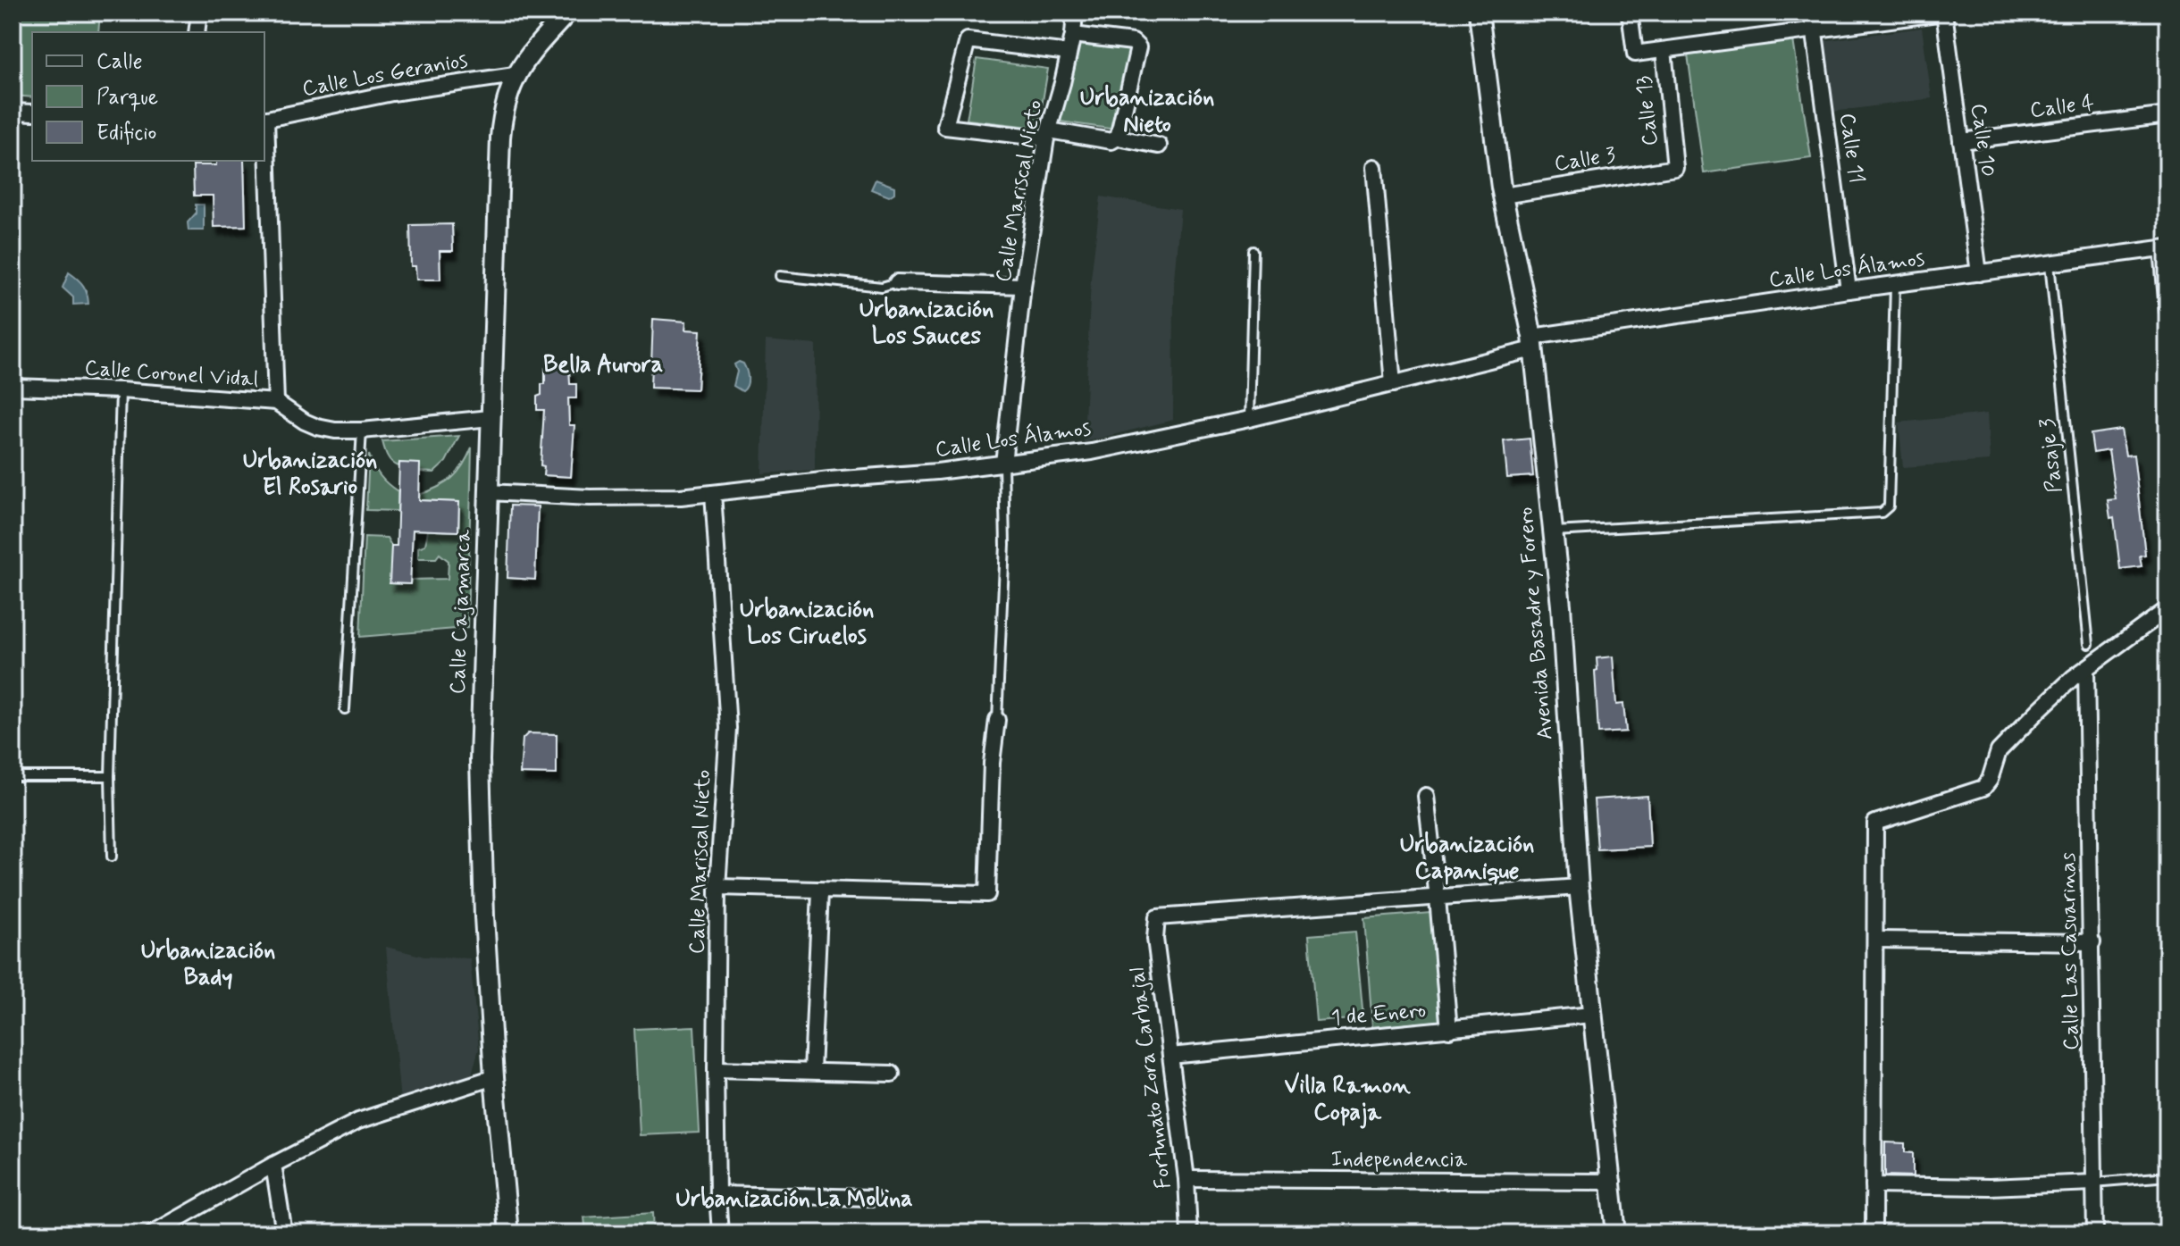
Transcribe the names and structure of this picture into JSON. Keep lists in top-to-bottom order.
{
  "streets": {
    "street": [
      "Calle Los Geranios",
      "Calle 4",
      "Calle 13",
      "Calle 10",
      "Calle 11",
      "Calle 3",
      "Calle Mariscal Nieto",
      "Calle Los Álamos",
      "Calle Coronel Vidal",
      "Calle Cajamarca",
      "Avenida Basadre y Forero",
      "Calle Las Casuarinas",
      "1 de Enero",
      "Fortunato Zora Carbajal",
      "Independencia"
    ],
    "lane": ["Pasaje 3"]
  },
  "crossings": [
    ["Calle Los Geranios", "Calle Cajamarca"],
    ["Calle 4", "Calle 10"],
    ["Calle 13", "Calle 3"],
    ["Calle 10", "Calle Los Álamos"],
    ["Calle 11", "Calle Los Álamos"],
    ["Calle 3", "Avenida Basadre y Forero"],
    ["Calle Mariscal Nieto", "Calle Los Álamos"],
    ["Calle Los Álamos", "Pasaje 3"],
    ["Calle Los Álamos", "Calle Cajamarca"],
    ["Calle Los Álamos", "Avenida Basadre y Forero"],
    ["Calle Coronel Vidal", "Calle Cajamarca"],
    ["Avenida Basadre y Forero", "1 de Enero"],
    ["Avenida Basadre y Forero", "Independencia"],
    ["1 de Enero", "Fortunato Zora Carbajal"],
    ["Fortunato Zora Carbajal", "Independencia"]
  ],
  "districts": [
    "Urbanización Nieto",
    "Urbanización Los Sauces",
    "Bella Aurora",
    "Urbanización El Rosario",
    "Urbanización Los Ciruelos",
    "Urbanización Capanique",
    "Urbanización Bady",
    "Villa Ramon Copaja",
    "Urbanización La Molina"
  ],
  "legend": ["Calle", "Parque", "Edificio"]
}
